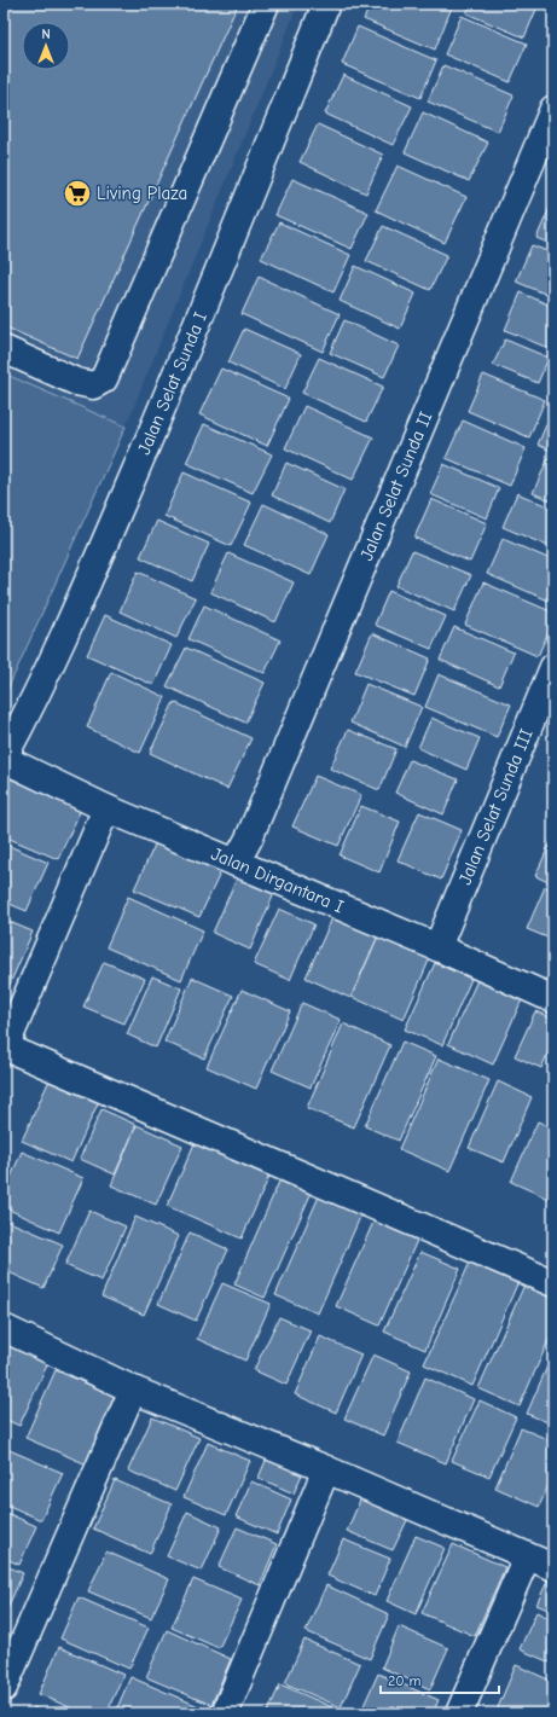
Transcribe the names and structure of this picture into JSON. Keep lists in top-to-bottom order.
{
  "streets": {
    "street": [
      "Jalan Selat Sunda I",
      "Jalan Selat Sunda II",
      "Jalan Selat Sunda III",
      "Jalan Dirgantara I"
    ]
  },
  "crossings": [
    ["Jalan Selat Sunda I", "Jalan Dirgantara I"],
    ["Jalan Selat Sunda II", "Jalan Dirgantara I"],
    ["Jalan Selat Sunda III", "Jalan Dirgantara I"]
  ],
  "places": {
    "supermarket": ["Living Plaza"]
  },
  "scale_bar": "20 m",
  "north": "top"
}
